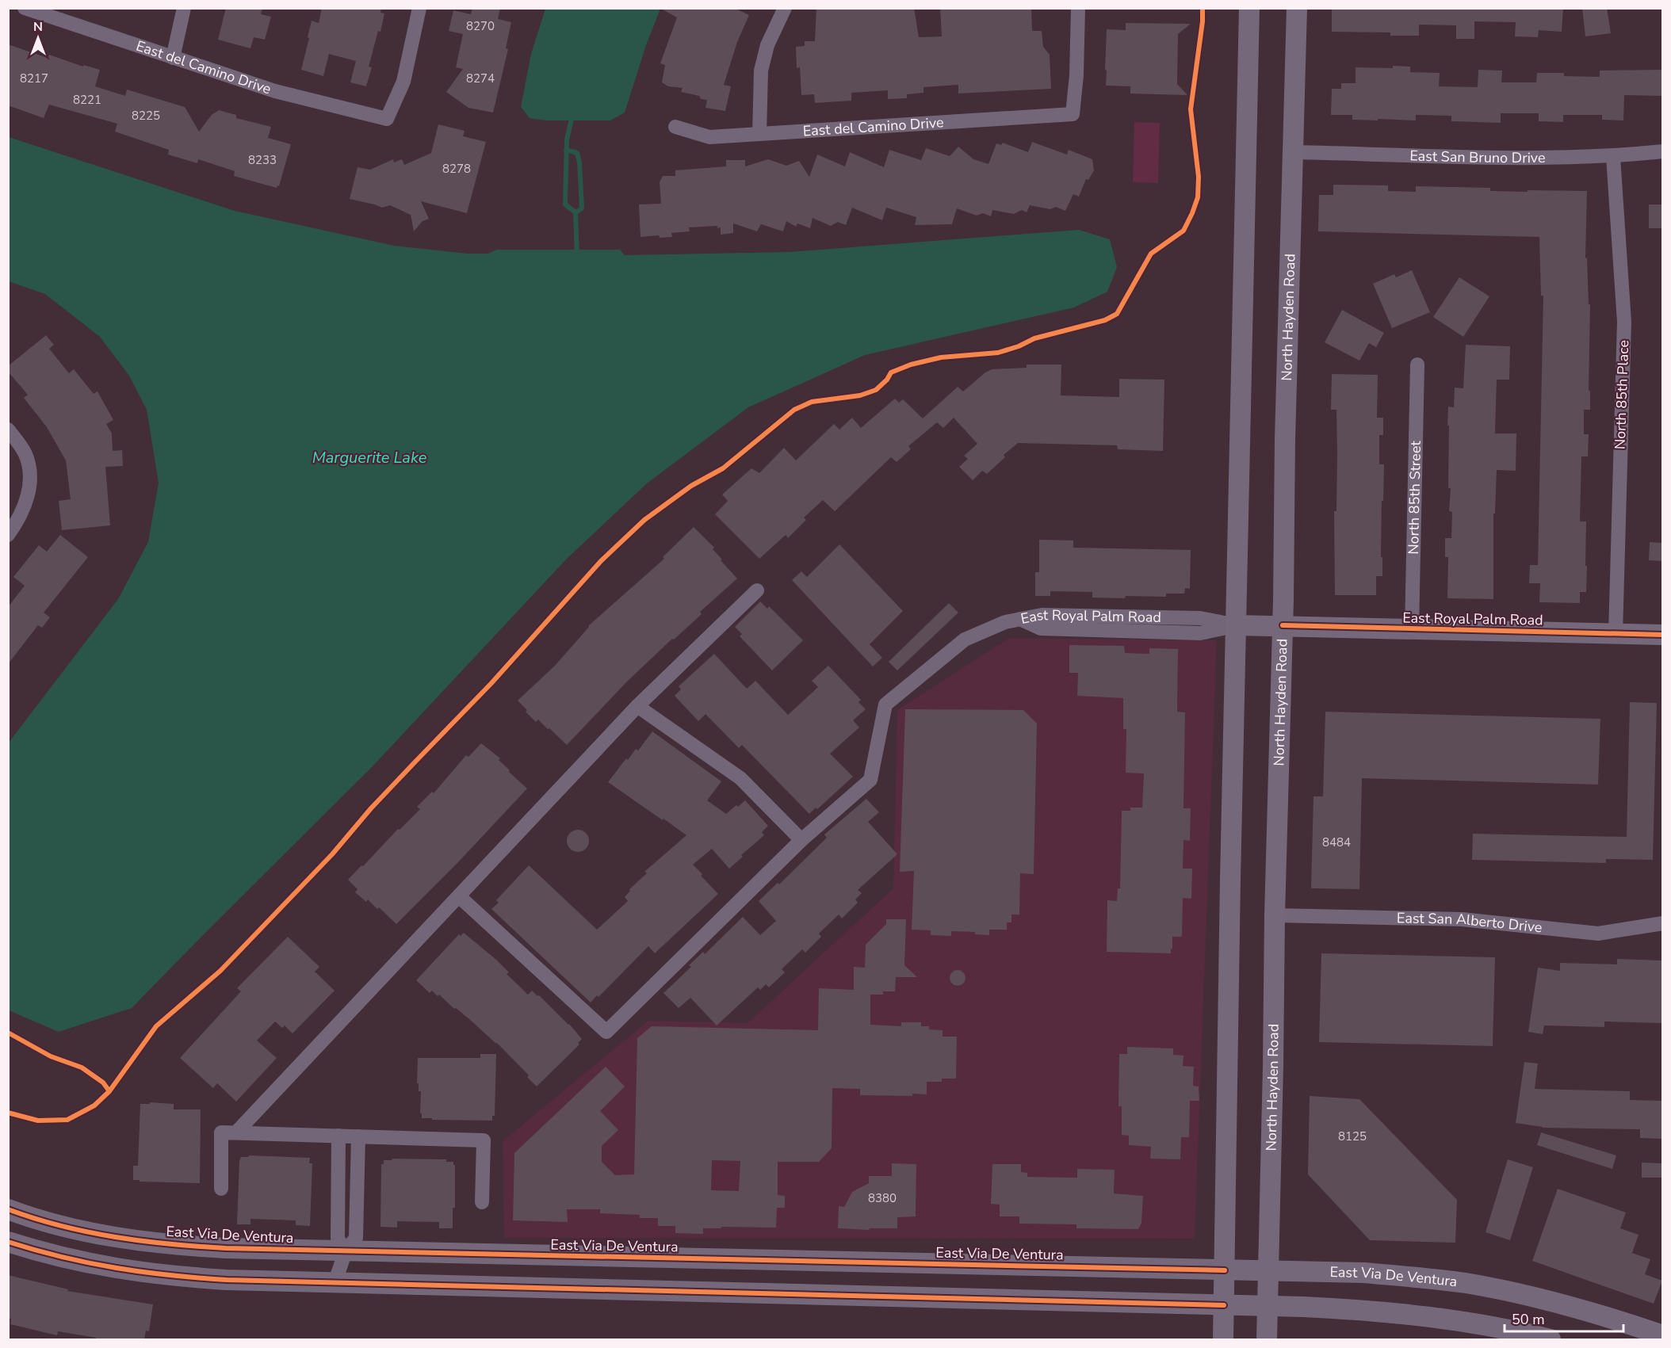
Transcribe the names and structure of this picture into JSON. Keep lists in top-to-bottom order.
{
  "streets": {
    "main road": ["North Hayden Road", "East Royal Palm Road", "East Via De Ventura"],
    "street": [
      "East del Camino Drive",
      "East San Bruno Drive",
      "North 85th Place",
      "North 85th Street",
      "East San Alberto Drive"
    ]
  },
  "crossings": [
    ["East San Bruno Drive", "North Hayden Road"],
    ["East San Bruno Drive", "North 85th Place"],
    ["North Hayden Road", "East Royal Palm Road"],
    ["North Hayden Road", "East San Alberto Drive"],
    ["North Hayden Road", "East Via De Ventura"],
    ["North 85th Place", "East Royal Palm Road"],
    ["North 85th Street", "East Royal Palm Road"]
  ],
  "water": ["Marguerite Lake"],
  "house_numbers": [
    "8270",
    "8217",
    "8274",
    "8221",
    "8225",
    "8233",
    "8278",
    "8484",
    "8125",
    "8380"
  ],
  "scale_bar": "50 m",
  "north": "top"
}
